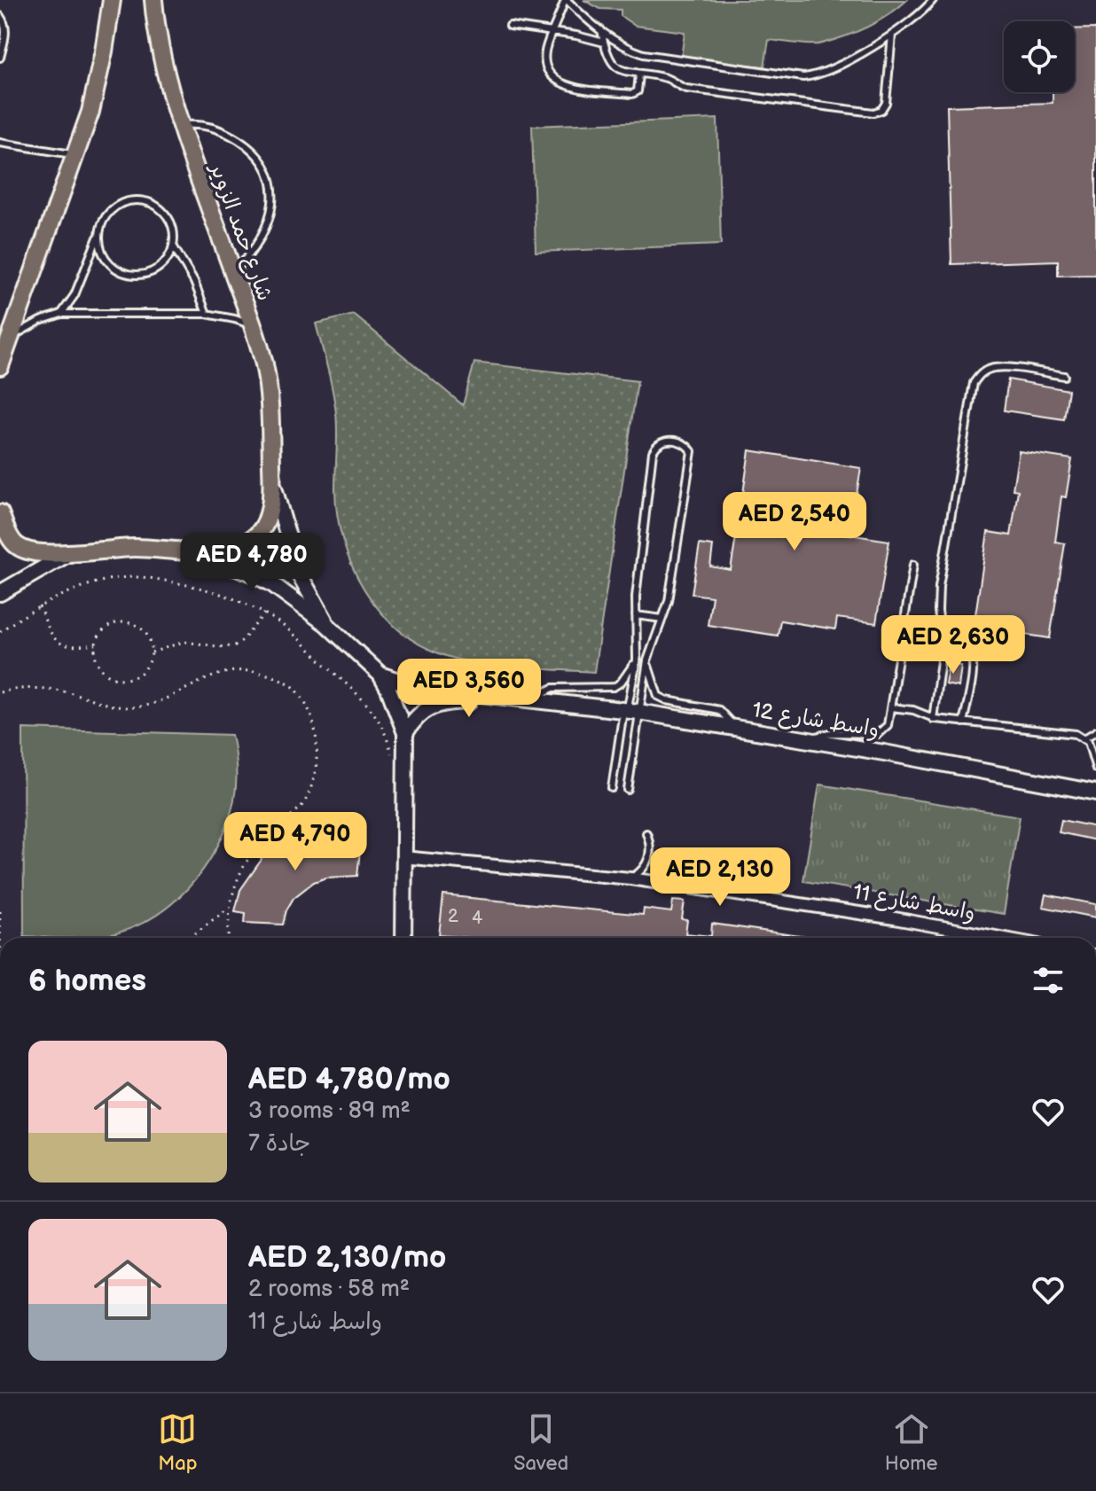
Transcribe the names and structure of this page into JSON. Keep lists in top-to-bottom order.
{
  "streets": {
    "main road": ["شارع حمد الزوير", "واسط شارع 12"],
    "street": ["واسط شارع 11"]
  },
  "house_numbers": ["2", "4"],
  "page": {
    "price": [
      "AED 2,540",
      "AED 4,780",
      "AED 2,630",
      "AED 3,560",
      "AED 4,790",
      "AED 2,130"
    ],
    "heading": "6 homes",
    "list": [
      {
        "name": "AED 4,780/mo",
        "note": "3 rooms · 89 m² · جادة 7"
      },
      {
        "name": "AED 2,130/mo",
        "note": "2 rooms · 58 m² · واسط شارع 11"
      }
    ],
    "tabs": ["Map", "Saved", "Home"]
  }
}
